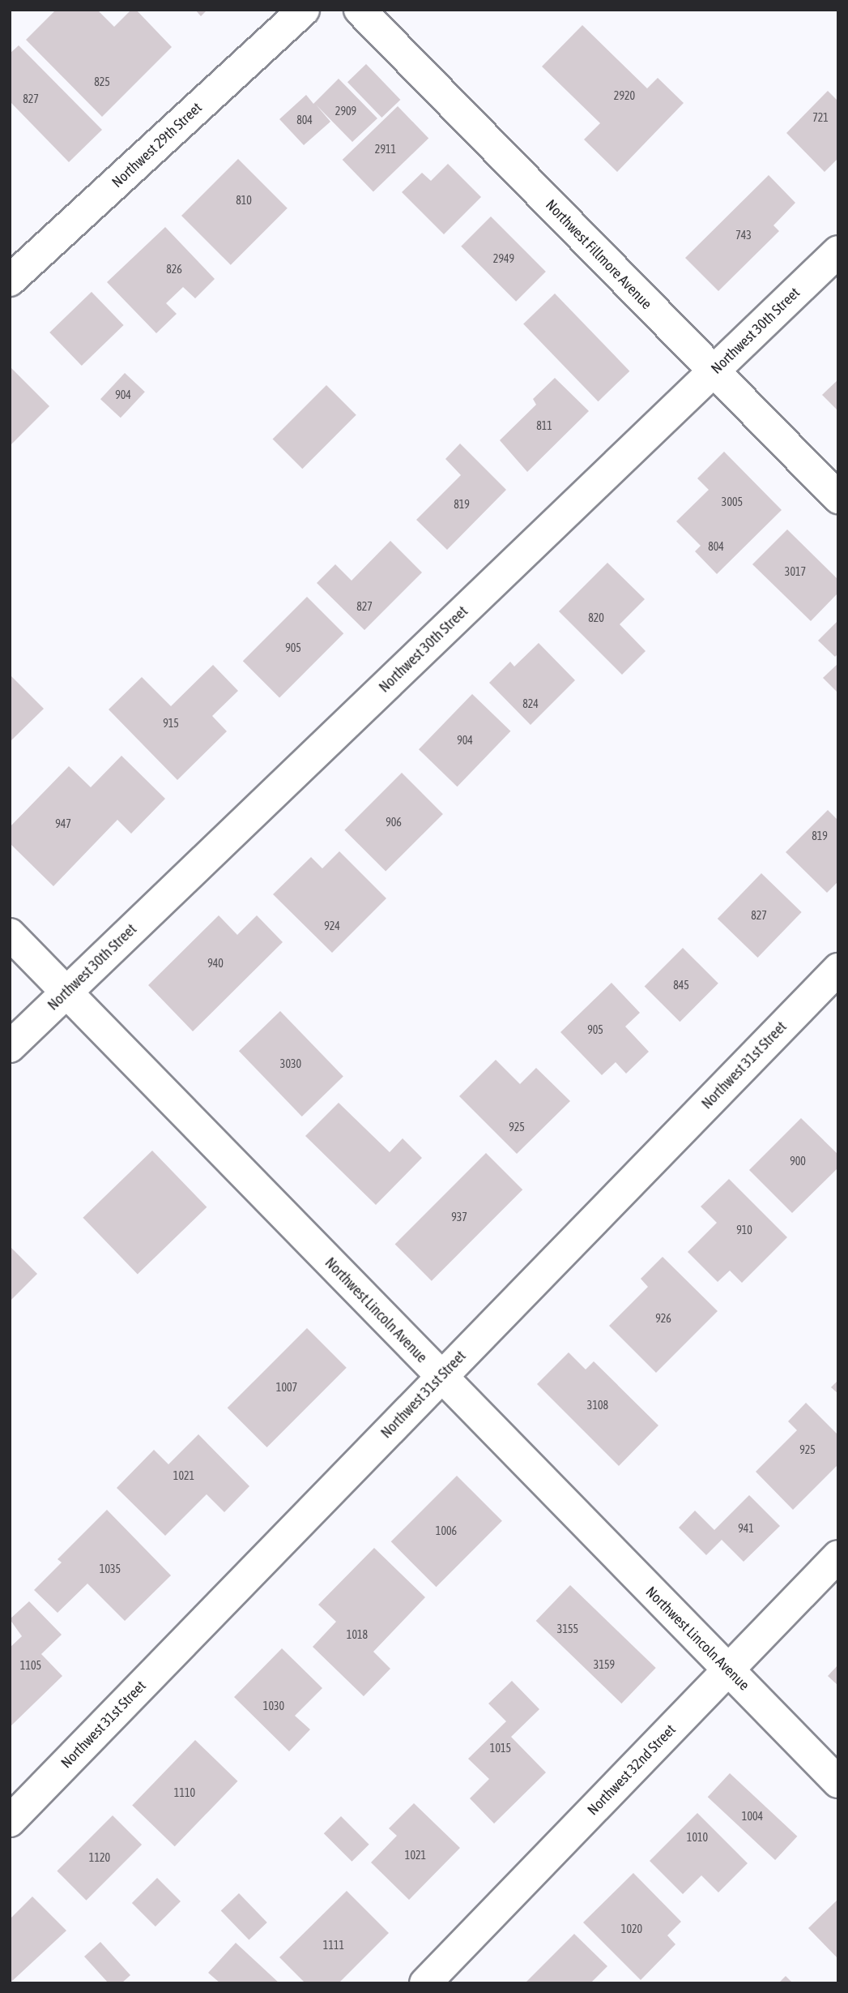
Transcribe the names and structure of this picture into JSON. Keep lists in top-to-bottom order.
{
  "streets": {
    "street": [
      "Northwest 29th Street",
      "Northwest Fillmore Avenue",
      "Northwest 30th Street",
      "Northwest 31st Street",
      "Northwest Lincoln Avenue",
      "Northwest 32nd Street"
    ]
  },
  "crossings": [
    ["Northwest Fillmore Avenue", "Northwest 30th Street"],
    ["Northwest 30th Street", "Northwest Lincoln Avenue"],
    ["Northwest 31st Street", "Northwest Lincoln Avenue"],
    ["Northwest Lincoln Avenue", "Northwest 32nd Street"]
  ],
  "house_numbers": [
    "825",
    "2920",
    "827",
    "2909",
    "721",
    "804",
    "2911",
    "810",
    "743",
    "2949",
    "826",
    "904",
    "811",
    "3005",
    "819",
    "804",
    "3017",
    "827",
    "820",
    "905",
    "824",
    "915",
    "904",
    "906",
    "947",
    "819",
    "827",
    "924",
    "940",
    "845",
    "905",
    "3030",
    "925",
    "900",
    "937",
    "910",
    "926",
    "1007",
    "3108",
    "925",
    "1021",
    "941",
    "1006",
    "1035",
    "3155",
    "1018",
    "3159",
    "1105",
    "1030",
    "1015",
    "1110",
    "1004",
    "1010",
    "1021",
    "1120",
    "1020",
    "1111"
  ]
}
